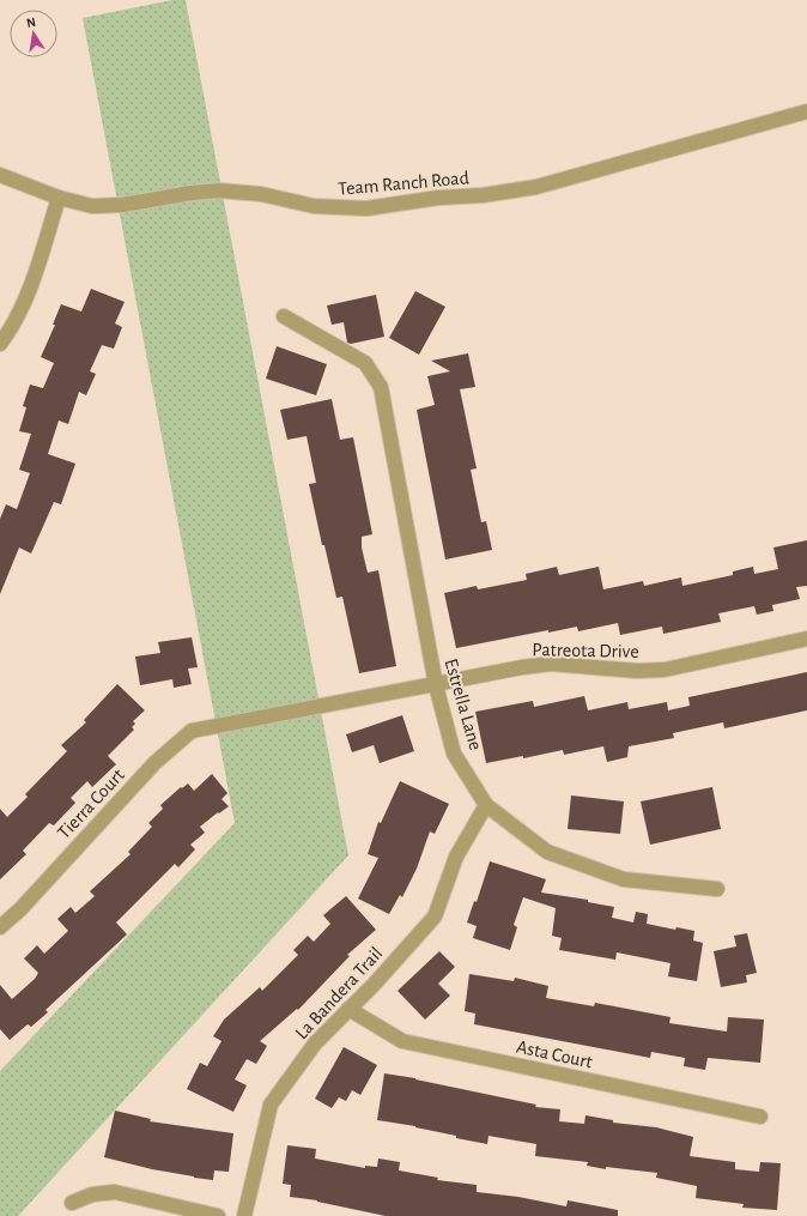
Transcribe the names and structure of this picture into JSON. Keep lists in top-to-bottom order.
{
  "streets": {
    "street": [
      "Team Ranch Road",
      "Patreota Drive",
      "Estrella Lane",
      "Tierra Court",
      "La Bandera Trail",
      "Asta Court"
    ]
  },
  "crossings": [
    ["Patreota Drive", "Estrella Lane"],
    ["Patreota Drive", "Tierra Court"],
    ["Estrella Lane", "La Bandera Trail"],
    ["La Bandera Trail", "Asta Court"]
  ],
  "north": "top"
}
